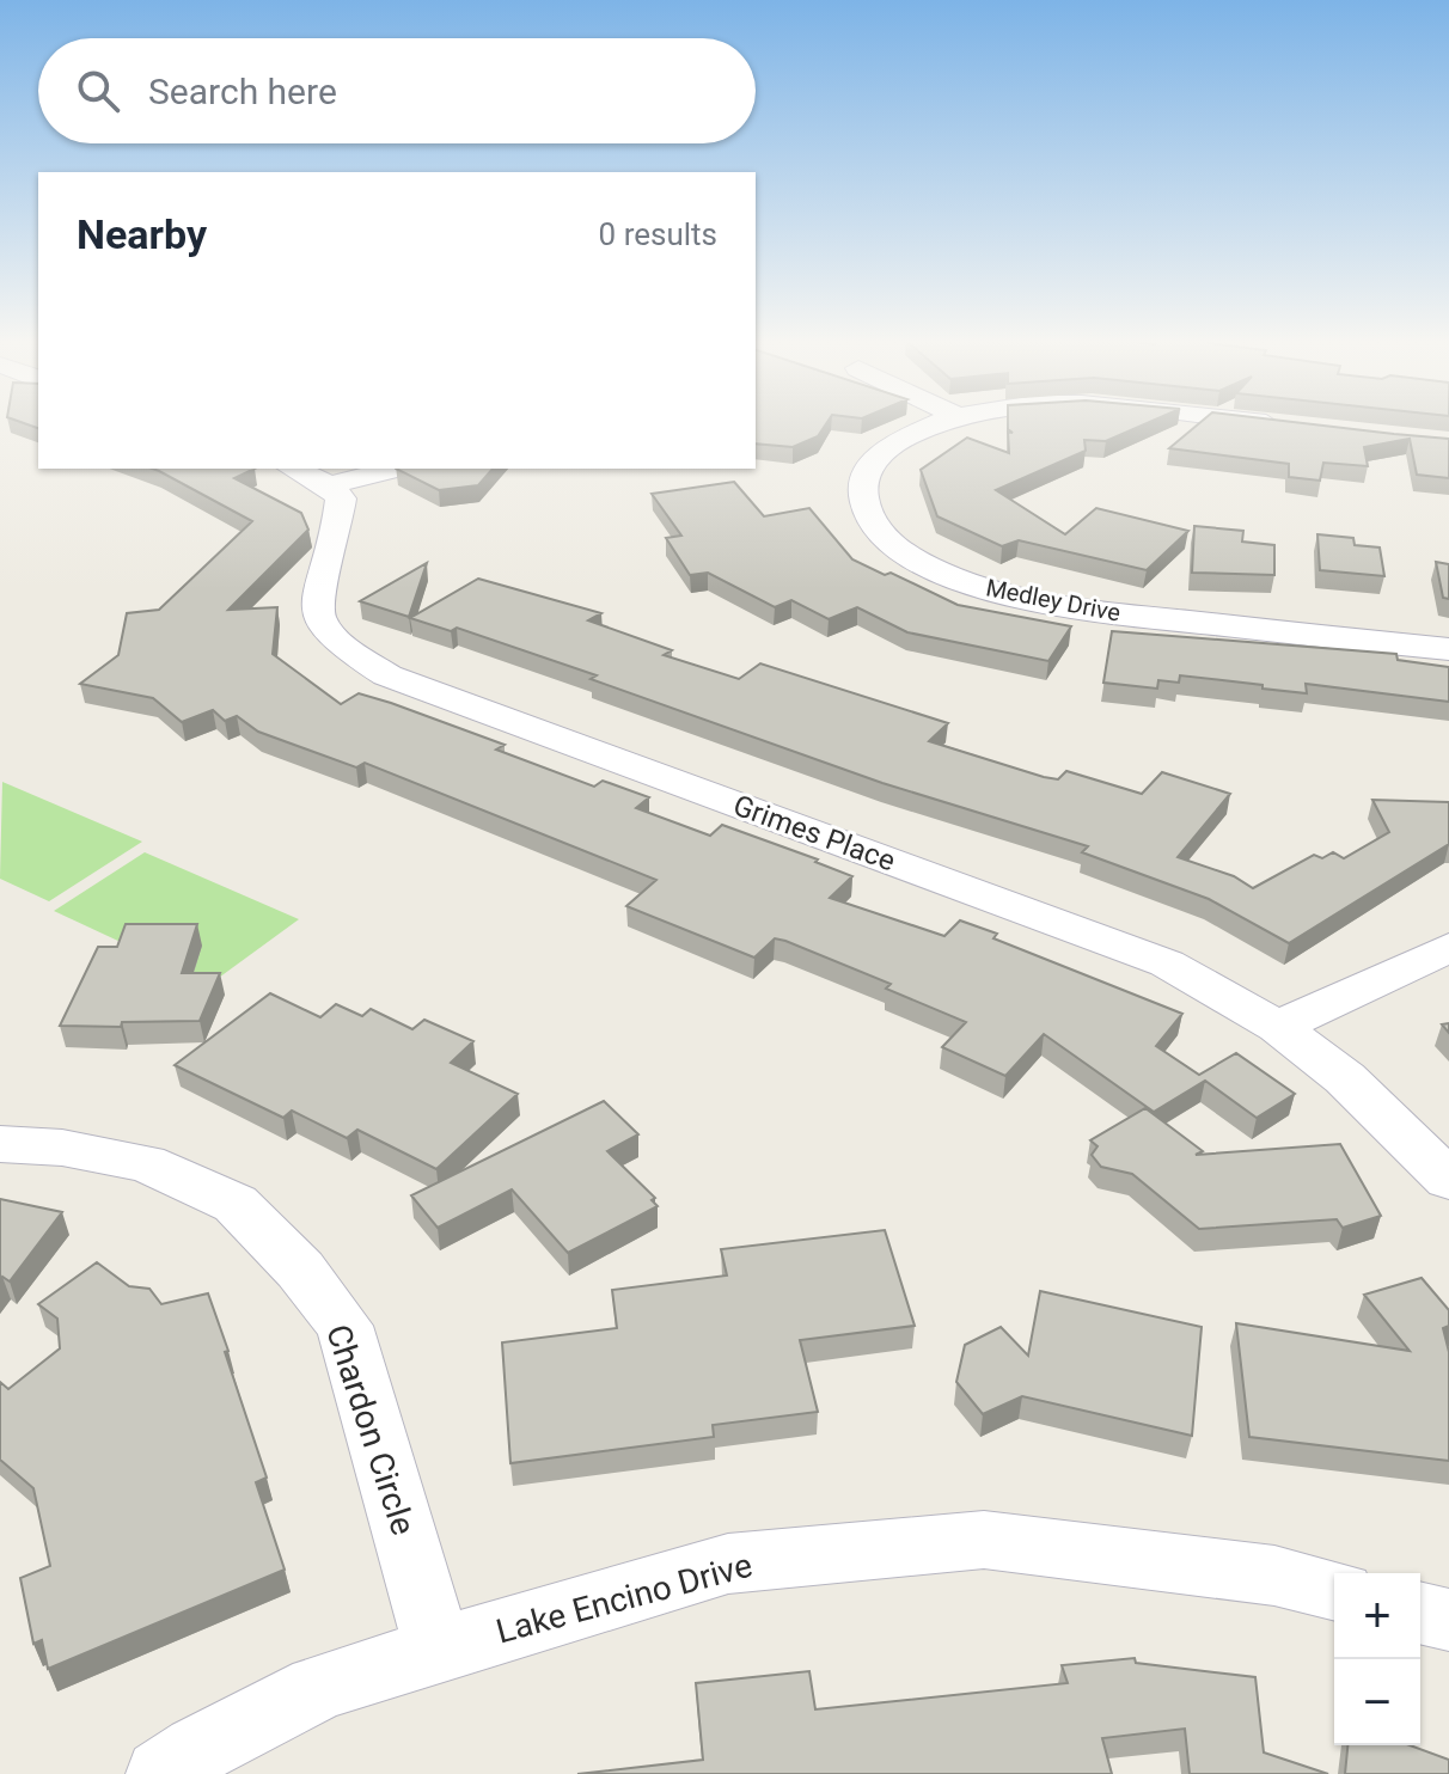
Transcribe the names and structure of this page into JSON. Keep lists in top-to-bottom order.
{
  "streets": {
    "street": [
      "Medley Drive",
      "Grimes Place",
      "Chardon Circle",
      "Lake Encino Drive"
    ]
  },
  "crossings": [
    ["Chardon Circle", "Lake Encino Drive"]
  ],
  "page": {
    "search": "Search here",
    "heading": ["Nearby", "0 results"],
    "map_buttons": ["+", "−"]
  }
}
